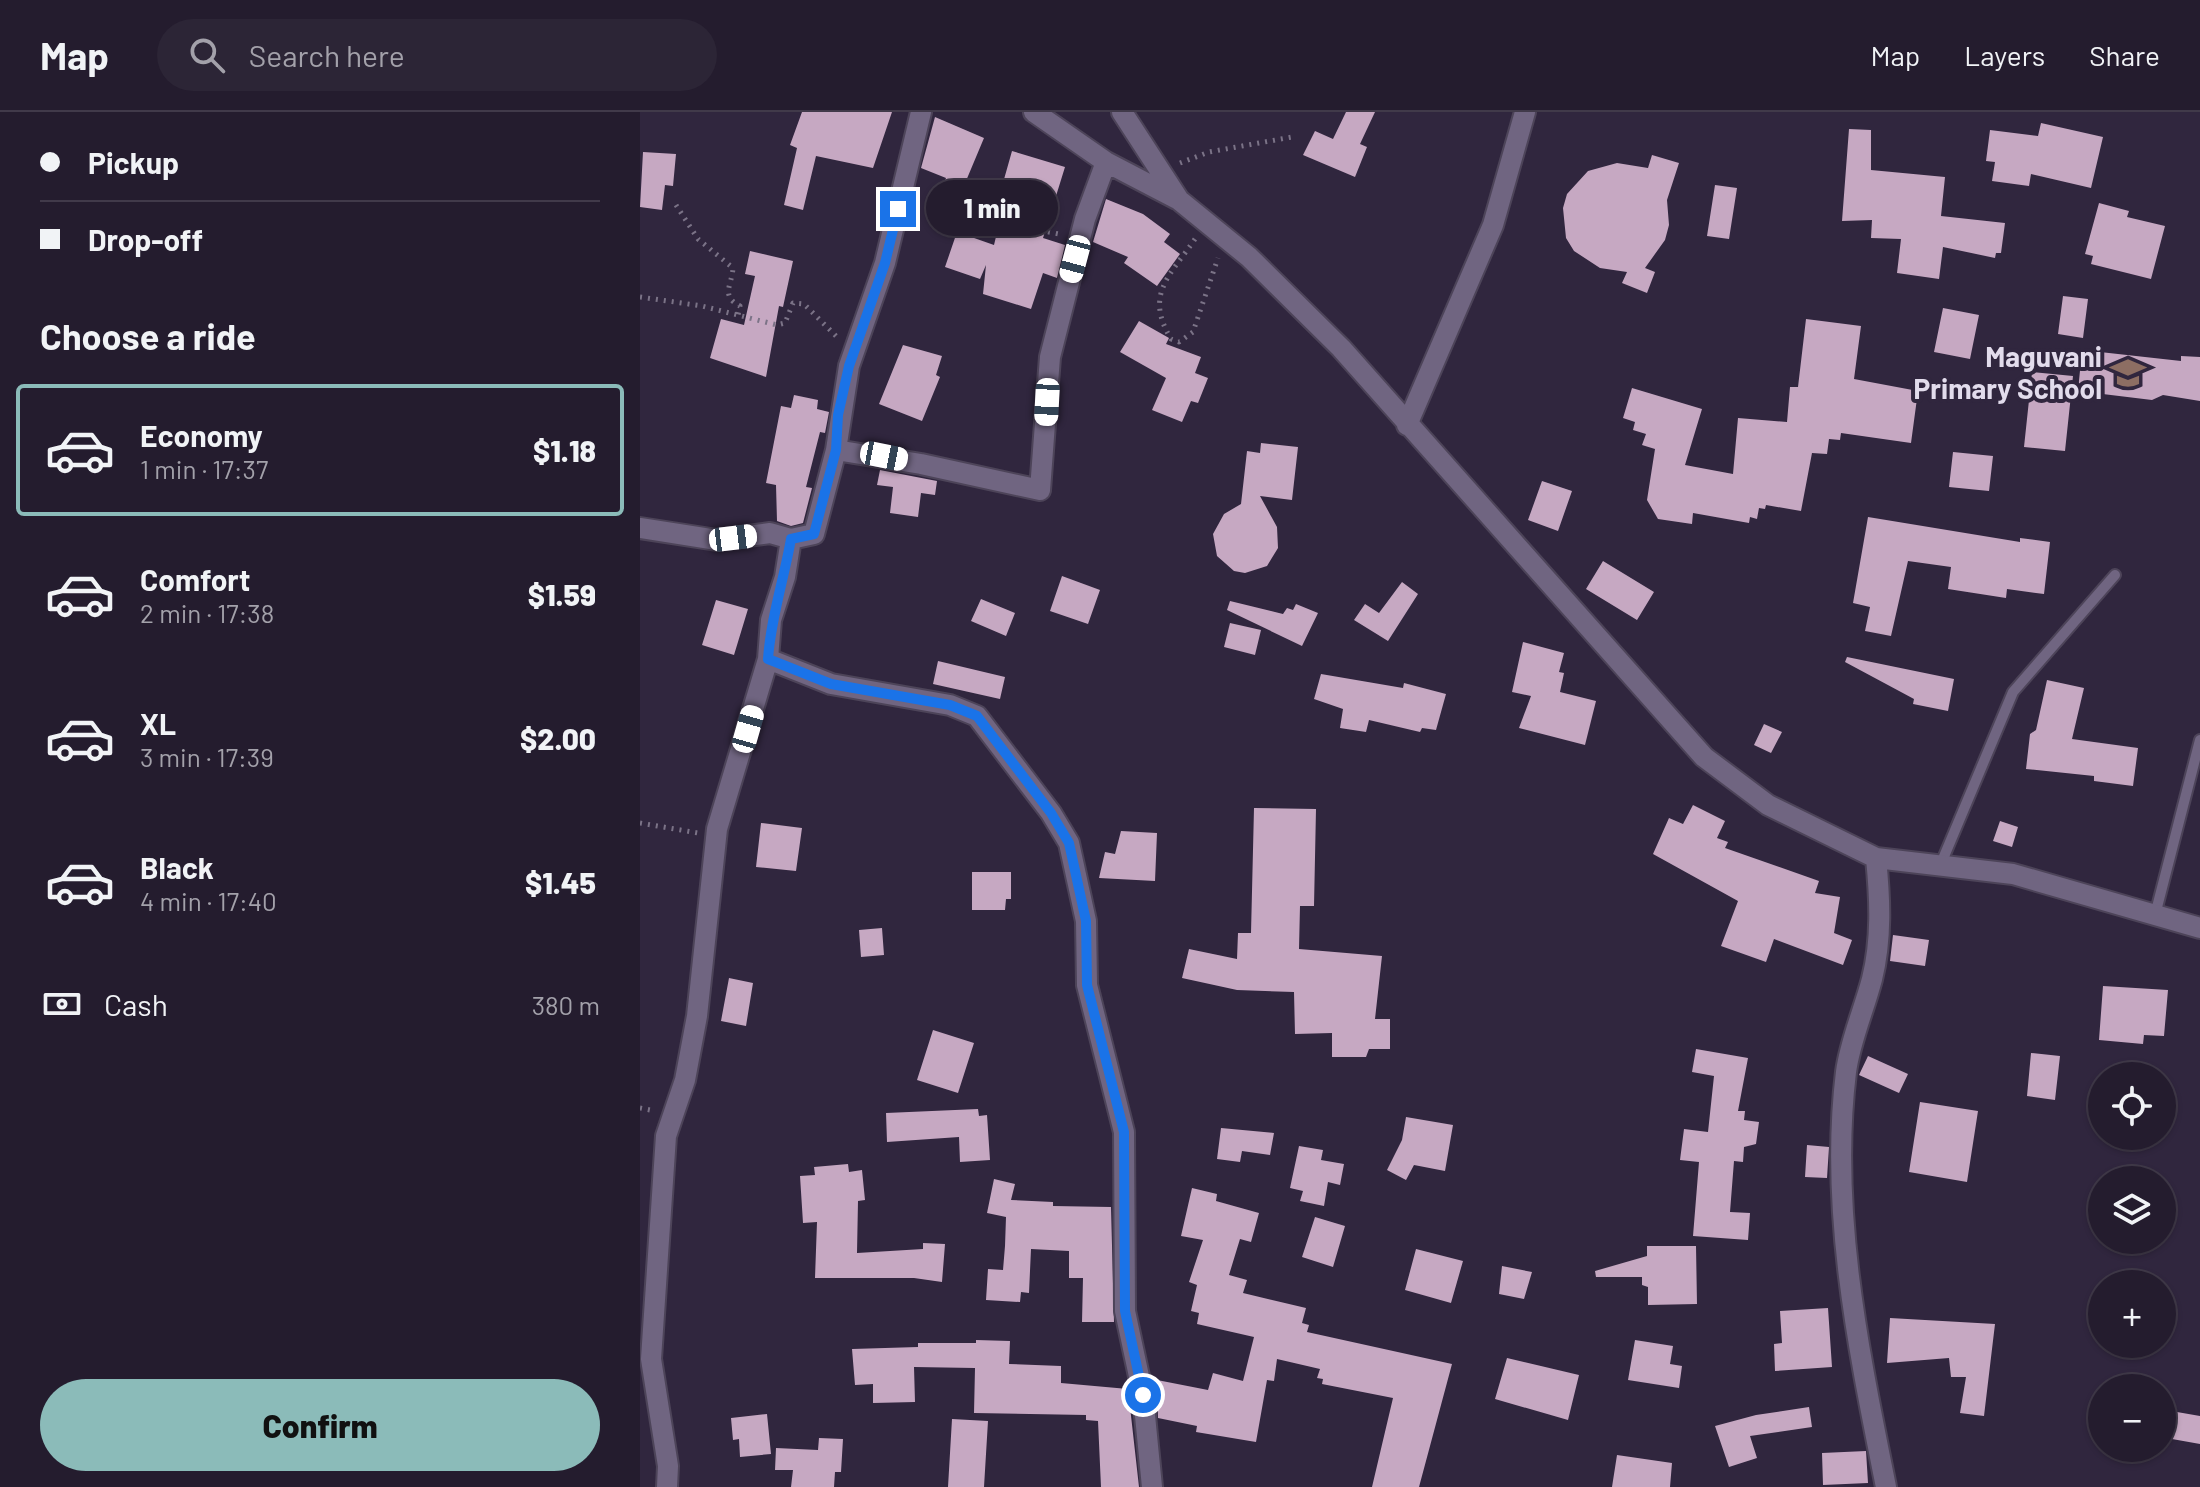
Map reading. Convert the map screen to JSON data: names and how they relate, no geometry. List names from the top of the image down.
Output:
{
  "places": {
    "school or university": ["Maguvani Primary School"]
  },
  "page": {
    "header": "Map",
    "search": "Search here",
    "nav": ["Map", "Layers", "Share"],
    "banner": ["Pickup", "Drop-off"],
    "bubble": "1 min",
    "heading": "Choose a ride",
    "list": [
      {
        "name": "Economy",
        "note": "1 min · 17:37",
        "value": "$1.18"
      },
      {
        "name": "Comfort",
        "note": "2 min · 17:38",
        "value": "$1.59"
      },
      {
        "name": "XL",
        "note": "3 min · 17:39",
        "value": "$2.00"
      },
      {
        "name": "Black",
        "note": "4 min · 17:40",
        "value": "$1.45"
      }
    ],
    "pay": ["Cash", "380 m"],
    "map_buttons": ["+", "−"],
    "buttons": "Confirm"
  }
}
